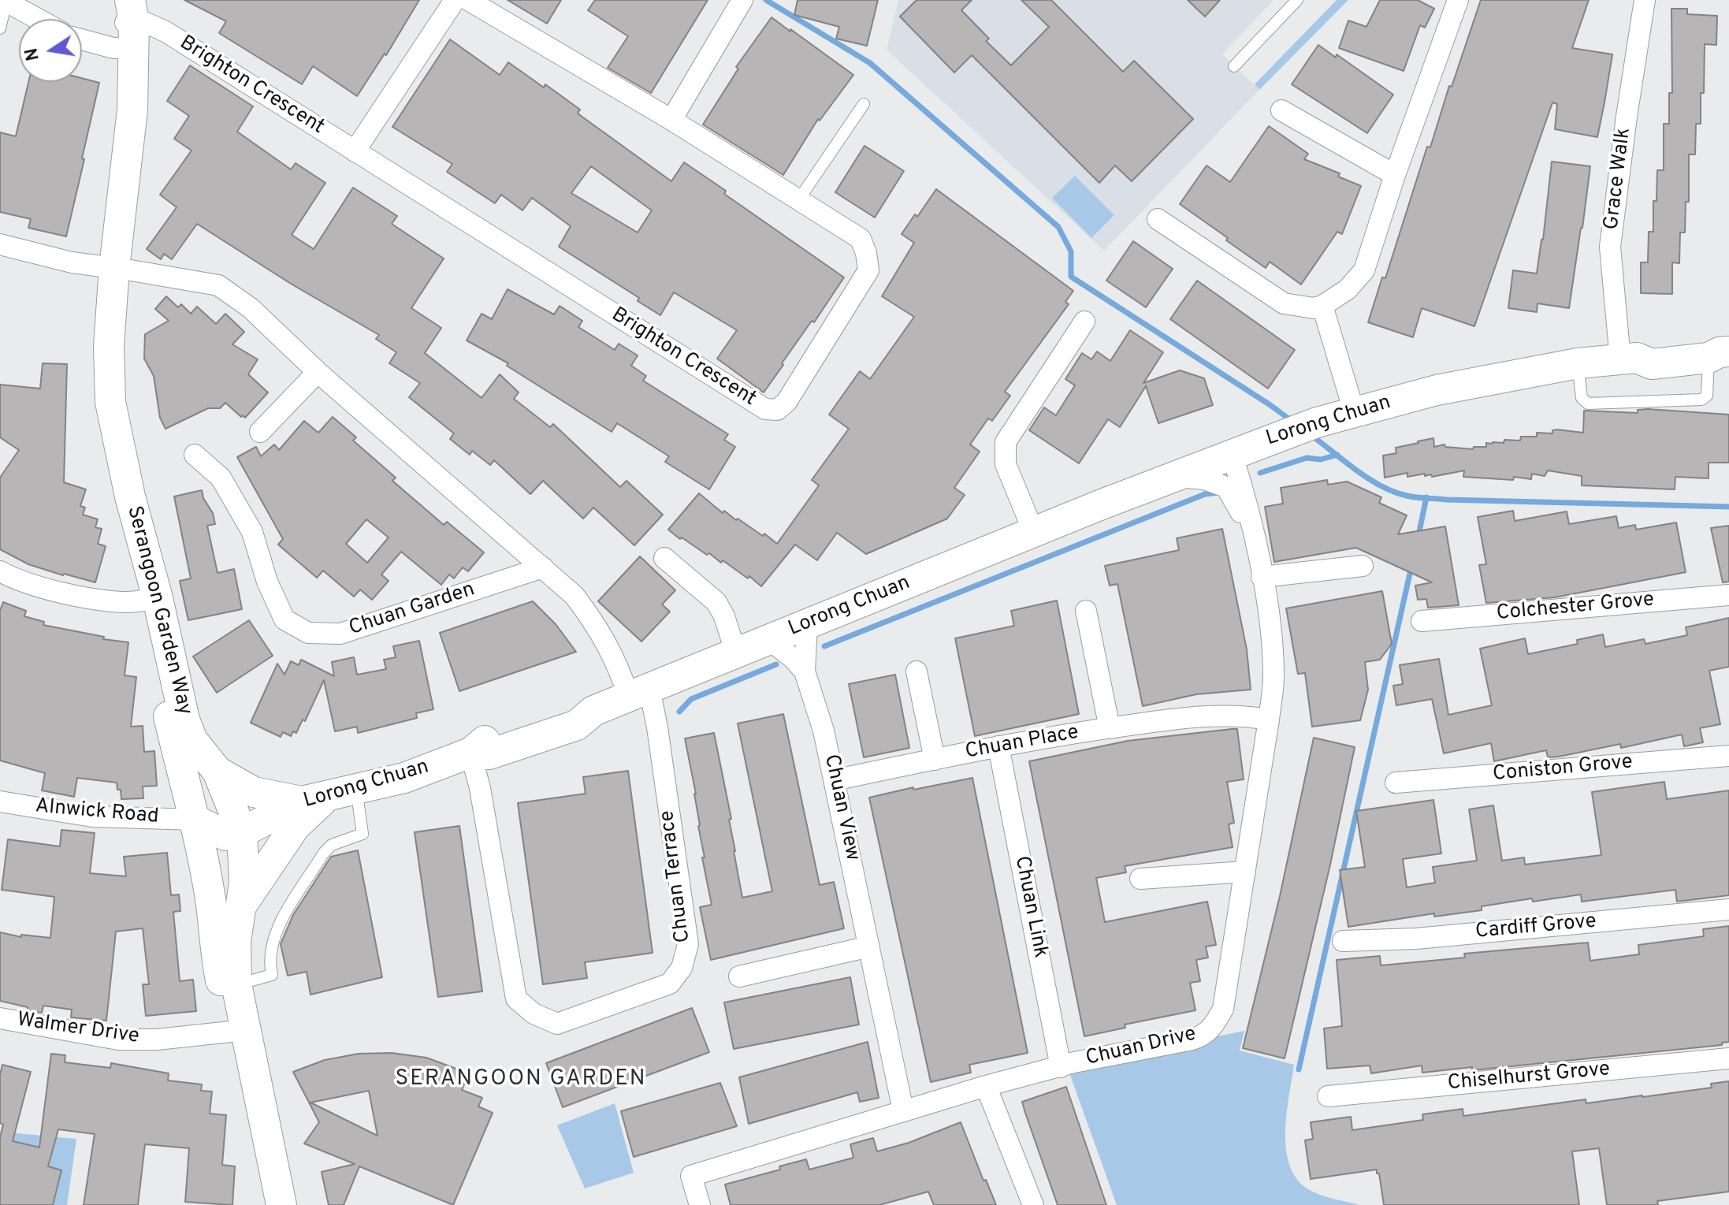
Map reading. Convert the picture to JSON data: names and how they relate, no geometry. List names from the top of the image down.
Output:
{
  "streets": {
    "street": [
      "Brighton Crescent",
      "Grace Walk",
      "Lorong Chuan",
      "Colchester Grove",
      "Chuan Garden",
      "Serangoon Garden Way",
      "Chuan Place",
      "Coniston Grove",
      "Chuan View",
      "Alnwick Road",
      "Chuan Terrace",
      "Chuan Link",
      "Cardiff Grove",
      "Walmer Drive",
      "Chuan Drive",
      "Chiselhurst Grove"
    ]
  },
  "crossings": [
    ["Brighton Crescent", "Serangoon Garden Way"],
    ["Grace Walk", "Lorong Chuan"],
    ["Lorong Chuan", "Serangoon Garden Way"],
    ["Lorong Chuan", "Chuan View"],
    ["Lorong Chuan", "Chuan Terrace"],
    ["Lorong Chuan", "Chuan Drive"],
    ["Serangoon Garden Way", "Alnwick Road"],
    ["Serangoon Garden Way", "Walmer Drive"],
    ["Chuan Place", "Chuan View"],
    ["Chuan Place", "Chuan Link"],
    ["Chuan Place", "Chuan Drive"],
    ["Chuan View", "Chuan Drive"],
    ["Chuan Link", "Chuan Drive"]
  ],
  "districts": ["SERANGOON GARDEN"],
  "north": "left"
}
